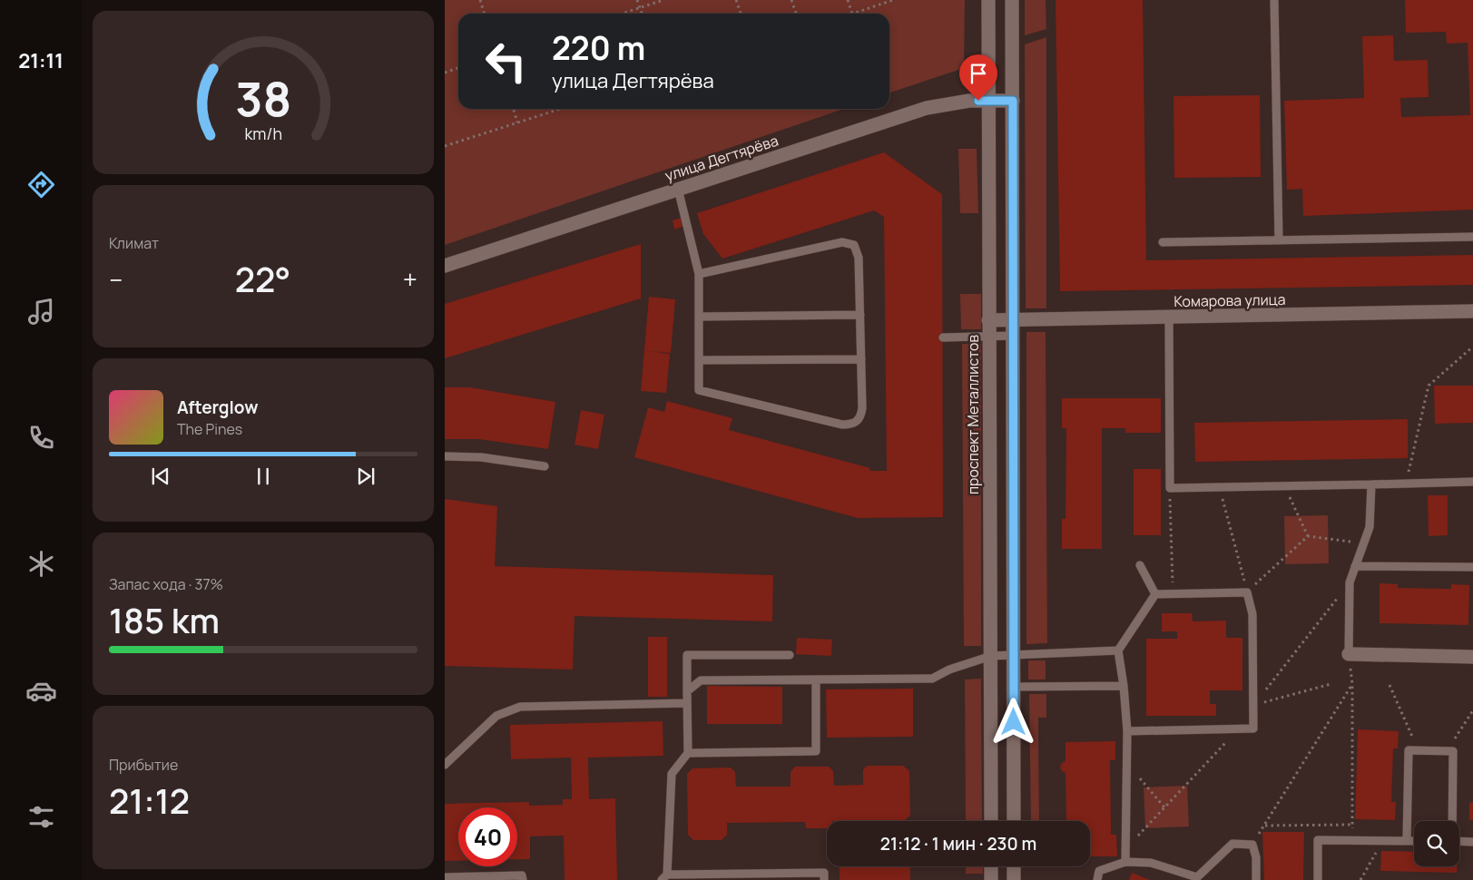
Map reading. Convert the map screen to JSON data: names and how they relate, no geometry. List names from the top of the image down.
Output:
{
  "streets": {
    "street": ["улица Дегтярёва", "Комарова улица", "проспект Металлистов"]
  },
  "crossings": [
    ["улица Дегтярёва", "проспект Металлистов"],
    ["Комарова улица", "проспект Металлистов"]
  ],
  "page": {
    "tabs": "21:11",
    "turn": ["220 m", "улица Дегтярёва"],
    "tile": [
      "Климат",
      ["Запас хода · 37%", "185 km"],
      ["Прибытие", "21:12"]
    ],
    "heat": ["−", "22°", "+"],
    "song": ["Afterglow", "The Pines"],
    "limit": "40",
    "trip": "21:12 · 1 мин · 230 m",
    "gauge": ["38", "km/h"]
  }
}
